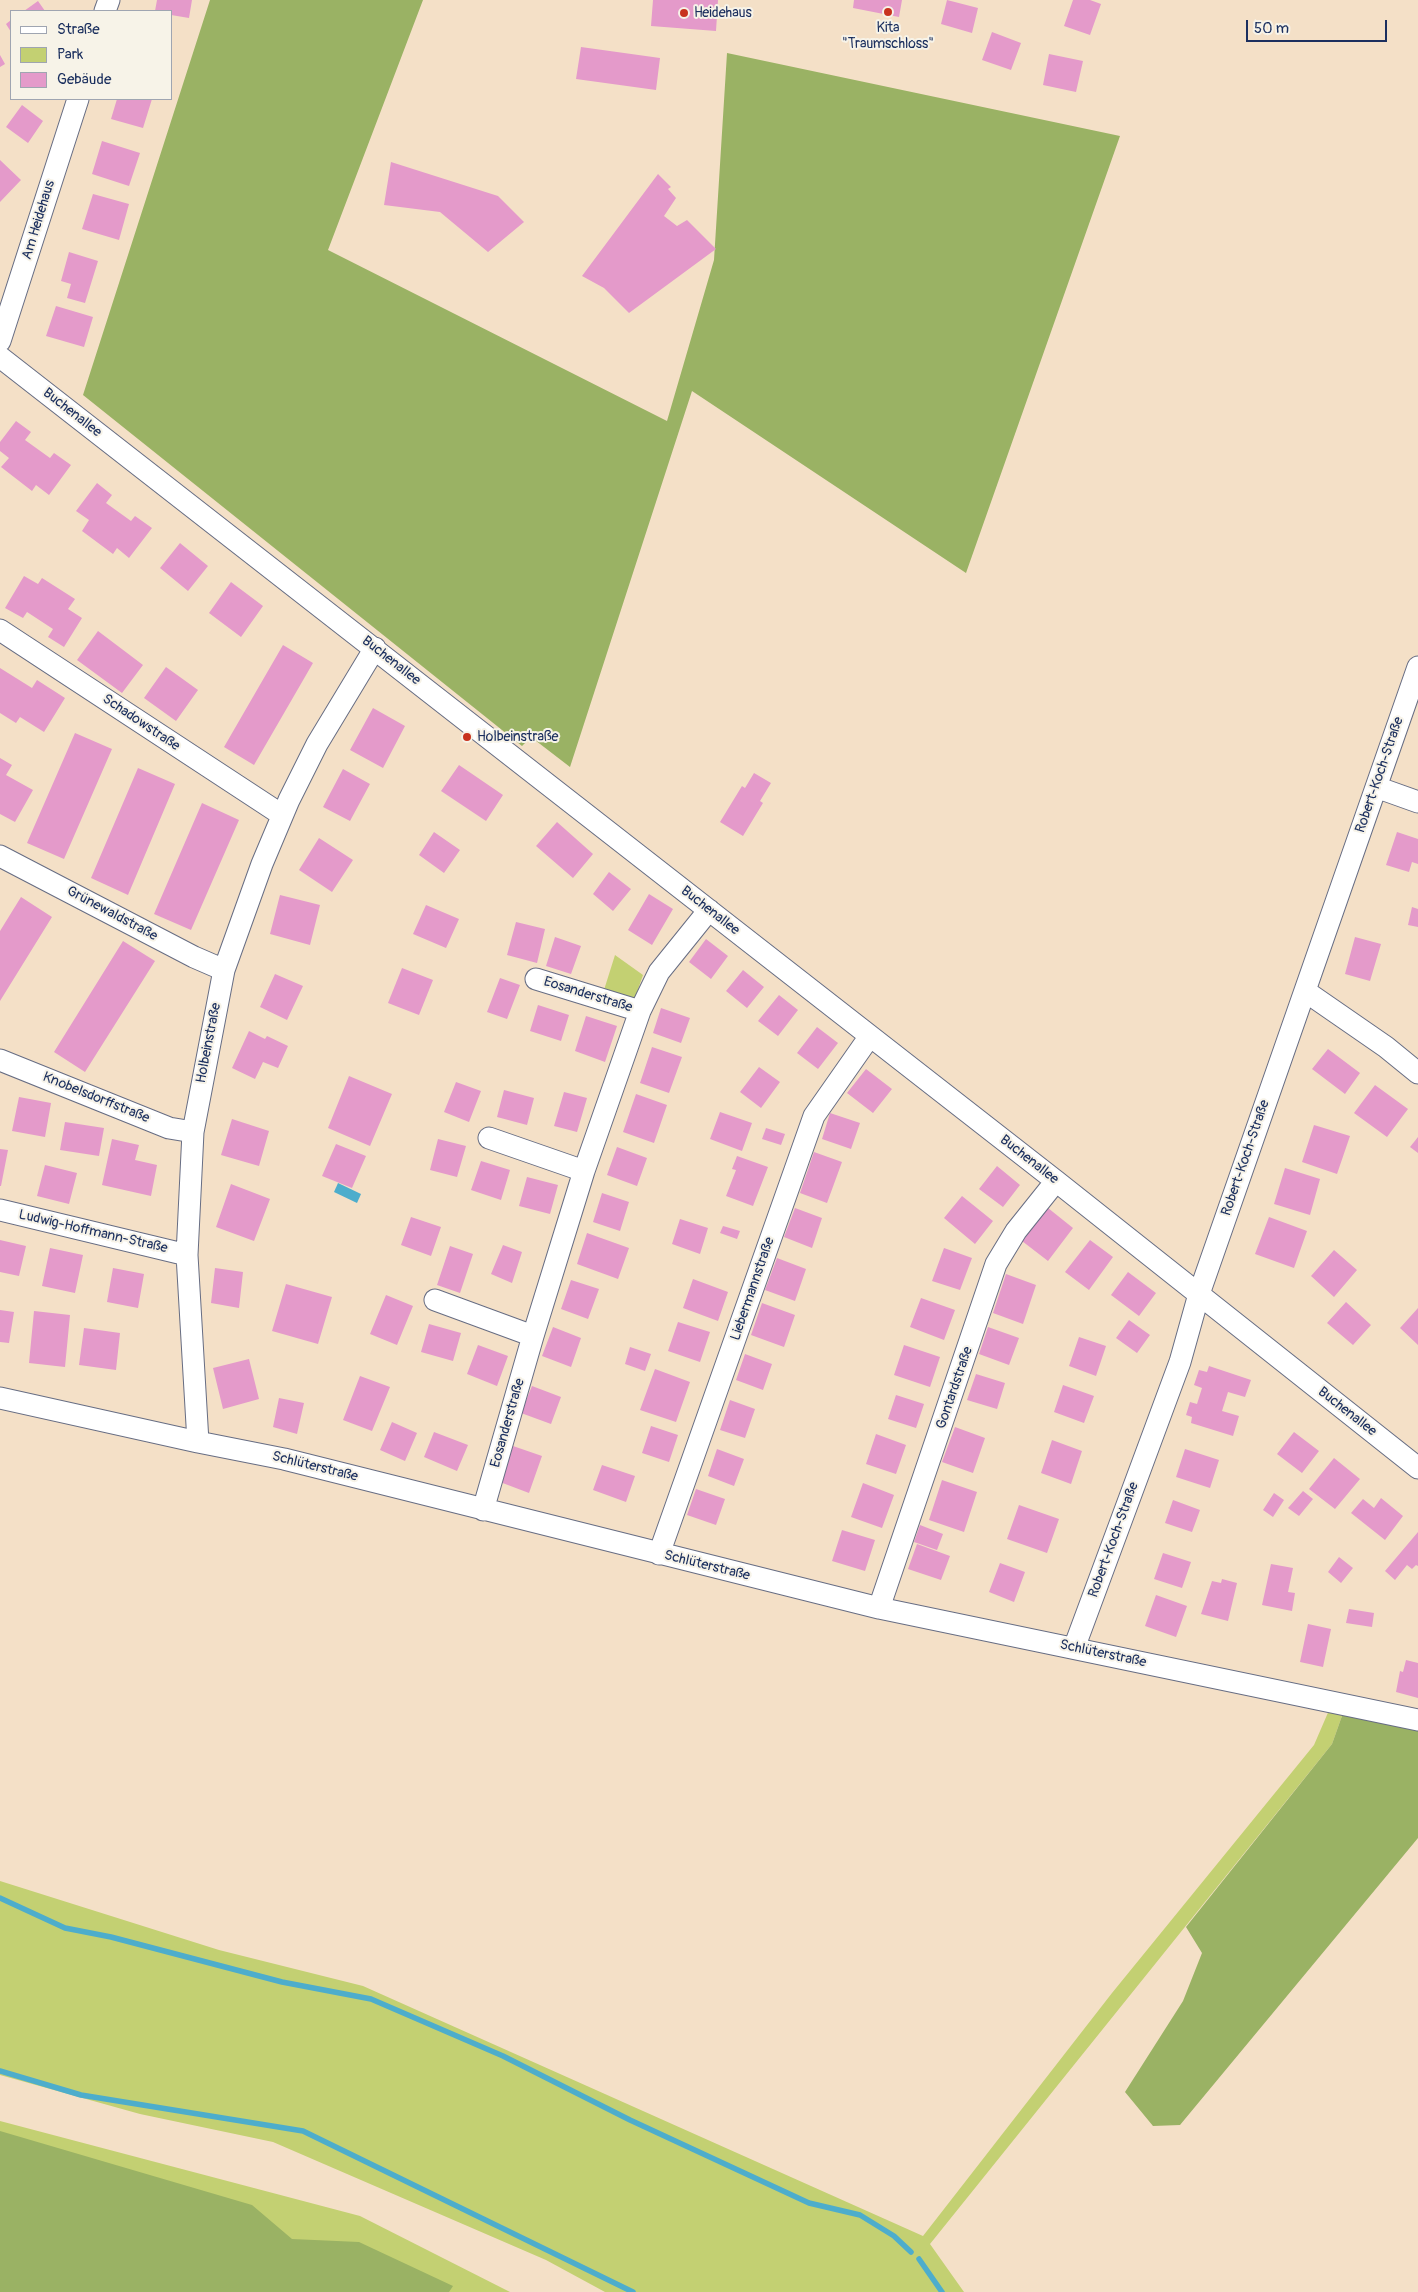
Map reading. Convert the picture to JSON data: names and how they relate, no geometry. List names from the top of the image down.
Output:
{
  "streets": {
    "street": [
      "Am Heidehaus",
      "Buchenallee",
      "Schadowstraße",
      "Robert-Koch-Straße",
      "Grünewaldstraße",
      "Eosanderstraße",
      "Holbeinstraße",
      "Knobelsdorffstraße",
      "Ludwig-Hoffmann-Straße",
      "Liebermannstraße",
      "Gontardstraße",
      "Schlüterstraße"
    ]
  },
  "crossings": [
    ["Buchenallee", "Robert-Koch-Straße"],
    ["Buchenallee", "Eosanderstraße"],
    ["Buchenallee", "Holbeinstraße"],
    ["Buchenallee", "Liebermannstraße"],
    ["Buchenallee", "Gontardstraße"],
    ["Schadowstraße", "Holbeinstraße"],
    ["Robert-Koch-Straße", "Schlüterstraße"],
    ["Grünewaldstraße", "Holbeinstraße"],
    ["Eosanderstraße", "Schlüterstraße"],
    ["Holbeinstraße", "Knobelsdorffstraße"],
    ["Holbeinstraße", "Ludwig-Hoffmann-Straße"],
    ["Holbeinstraße", "Schlüterstraße"],
    ["Liebermannstraße", "Schlüterstraße"],
    ["Gontardstraße", "Schlüterstraße"]
  ],
  "places": ["Kita \"Traumschloss\"", "Heidehaus", "Holbeinstraße"],
  "legend": ["Straße", "Park", "Gebäude"],
  "scale_bar": "50 m"
}
